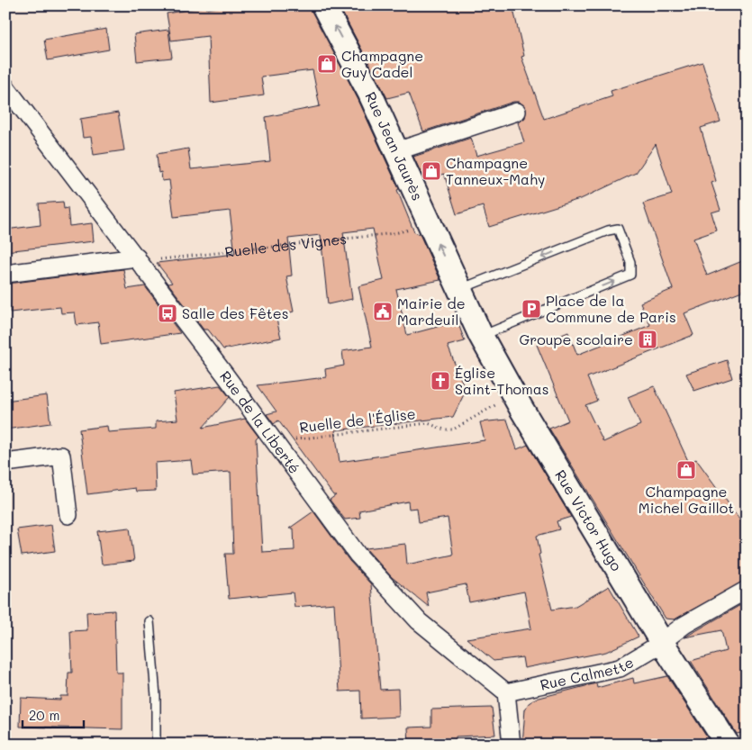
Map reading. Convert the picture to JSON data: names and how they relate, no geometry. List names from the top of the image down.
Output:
{
  "streets": {
    "street": [
      "Rue Jean Jaurès",
      "Rue de la Liberté",
      "Rue Victor Hugo",
      "Rue Calmette"
    ],
    "path": ["Ruelle des Vignes", "Ruelle de l'Église"]
  },
  "crossings": [
    ["Rue Jean Jaurès", "Ruelle des Vignes"],
    ["Rue Jean Jaurès", "Rue Victor Hugo"],
    ["Ruelle des Vignes", "Rue de la Liberté"],
    ["Ruelle de l'Église", "Rue de la Liberté"],
    ["Ruelle de l'Église", "Rue Victor Hugo"],
    ["Rue de la Liberté", "Rue Calmette"],
    ["Rue Victor Hugo", "Rue Calmette"]
  ],
  "one_way": ["Rue Jean Jaurès"],
  "places": {
    "shop": ["Champagne Guy Cadel", "Champagne Tanneux-Mahy", "Champagne Michel Gaillot"],
    "parking": ["Place de la Commune de Paris"],
    "public building": ["Mairie de Mardeuil"],
    "bus stop": ["Salle des Fêtes"],
    "building": ["Groupe scolaire"],
    "church": ["Église Saint-Thomas"]
  },
  "scale_bar": "20 m"
}
